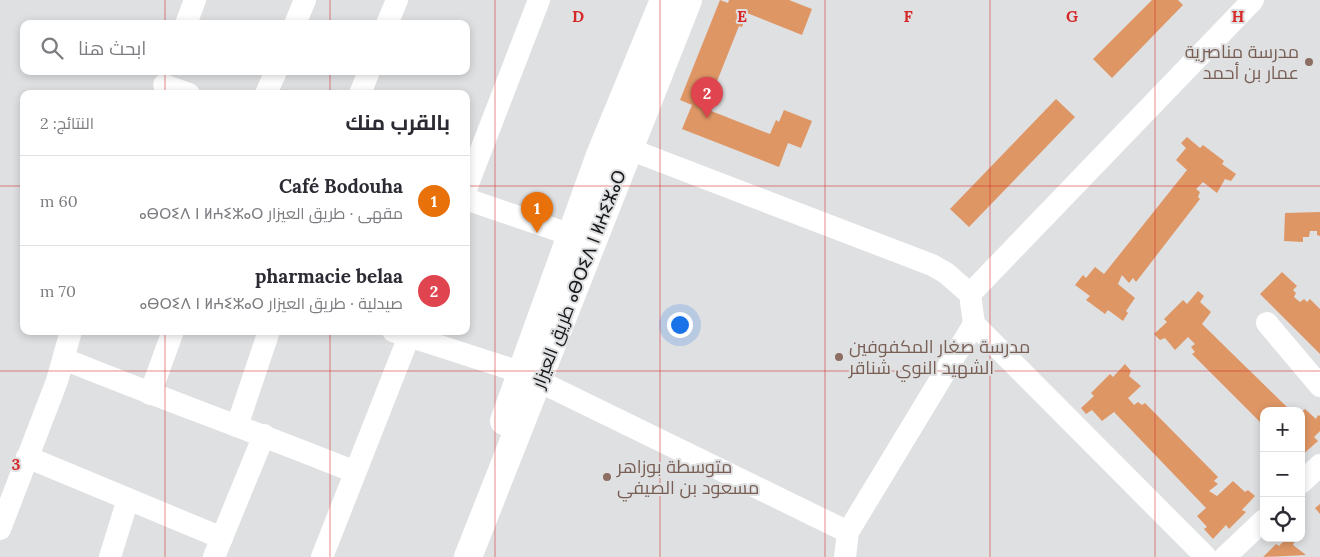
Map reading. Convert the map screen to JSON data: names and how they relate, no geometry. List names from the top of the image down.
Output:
{
  "streets": {
    "main road": ["طريق العيزار ⴰⴱⵔⵉⴷ ⵏ ⵍⵄⵉⵣⴰⵔ"]
  },
  "places": ["مدرسة مناصرية عمار بن أحمد", "مدرسة صغار المكفوفين الشهيد النوي شناقر", "متوسطة بوزاهر مسعود بن الصيفي"],
  "page": {
    "search": "ابحث هنا",
    "pins": ["2", "1"],
    "heading": ["بالقرب منك", "النتائج: 2"],
    "list": [
      {
        "mark": "1",
        "name": "Café Bodouha",
        "note": "مقهى · طريق العيزار ⴰⴱⵔⵉⴷ ⵏ ⵍⵄⵉⵣⴰⵔ",
        "value": "60 m"
      },
      {
        "mark": "2",
        "name": "pharmacie belaa",
        "note": "صيدلية · طريق العيزار ⴰⴱⵔⵉⴷ ⵏ ⵍⵄⵉⵣⴰⵔ",
        "value": "70 m"
      }
    ],
    "map_buttons": ["+", "−"]
  },
  "grid": {
    "columns": [
      "D",
      "E",
      "F",
      "G",
      "H"
    ],
    "rows": ["3"]
  }
}
